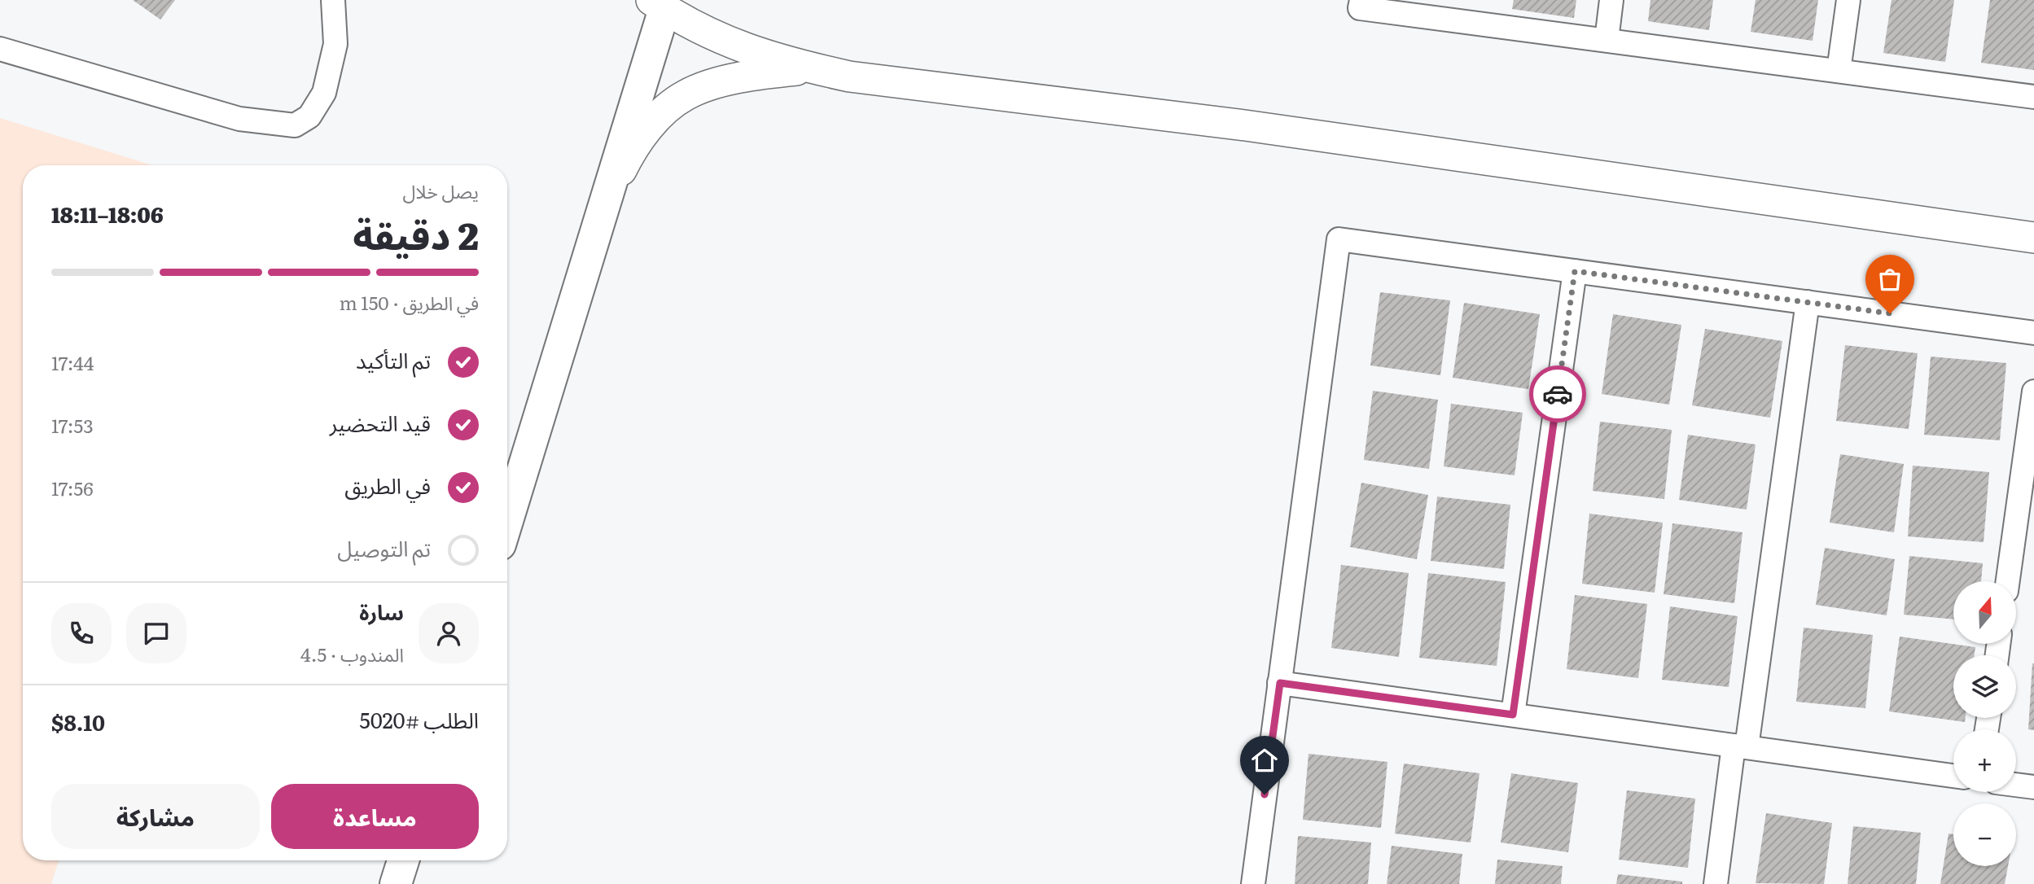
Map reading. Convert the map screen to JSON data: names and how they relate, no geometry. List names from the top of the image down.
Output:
{
  "north": "top",
  "page": {
    "heading": ["2 دقيقة", "يصل خلال", "18:06–18:11"],
    "panel": [
      "سارة",
      "المندوب · 4.5",
      "الطلب #5020",
      "$8.10"
    ],
    "bar": "في الطريق · 150 m",
    "list": [
      ["تم التأكيد", "17:44"],
      ["قيد التحضير", "17:53"],
      ["في الطريق", "17:56"],
      "تم التوصيل"
    ],
    "map_buttons": ["+", "−"],
    "buttons": ["مساعدة", "مشاركة"]
  }
}
